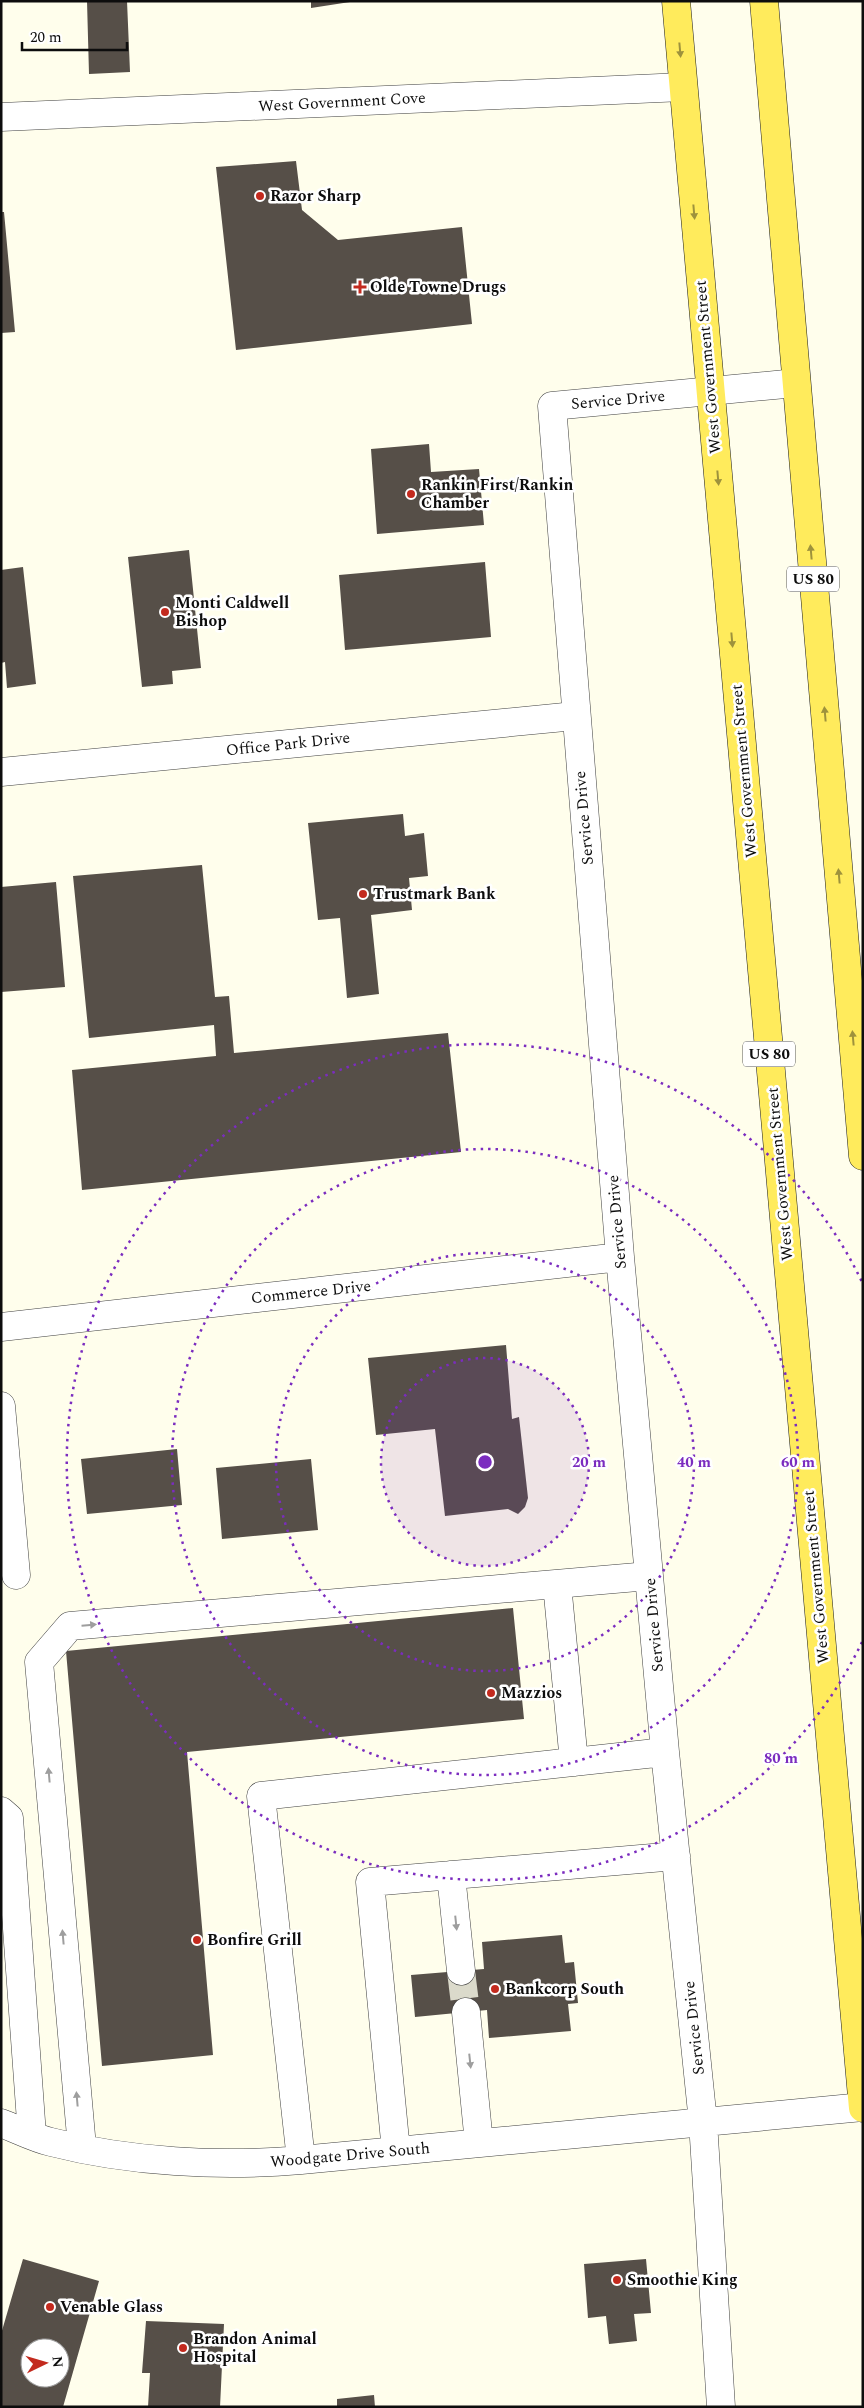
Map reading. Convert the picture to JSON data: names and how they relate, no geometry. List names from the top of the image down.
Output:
{
  "streets": {
    "main road": ["West Government Street", "US 80"],
    "street": [
      "West Government Cove",
      "Service Drive",
      "Office Park Drive",
      "Commerce Drive",
      "Woodgate Drive South"
    ]
  },
  "crossings": [
    ["West Government Cove", "West Government Street"],
    ["West Government Street", "Service Drive"],
    ["Service Drive", "US 80"],
    ["Service Drive", "Office Park Drive"],
    ["Service Drive", "Commerce Drive"],
    ["Service Drive", "Woodgate Drive South"]
  ],
  "places": {
    "other": [
      "Razor Sharp",
      "Rankin First/Rankin Chamber",
      "Monti Caldwell Bishop",
      "Trustmark Bank",
      "Mazzios",
      "Bonfire Grill",
      "Bankcorp South",
      "Smoothie King",
      "Venable Glass",
      "Brandon Animal Hospital"
    ],
    "health": ["Olde Towne Drugs"]
  },
  "scale_bar": "20 m",
  "north": "right",
  "rings": [
    "20 m",
    "40 m",
    "60 m",
    "80 m"
  ]
}
